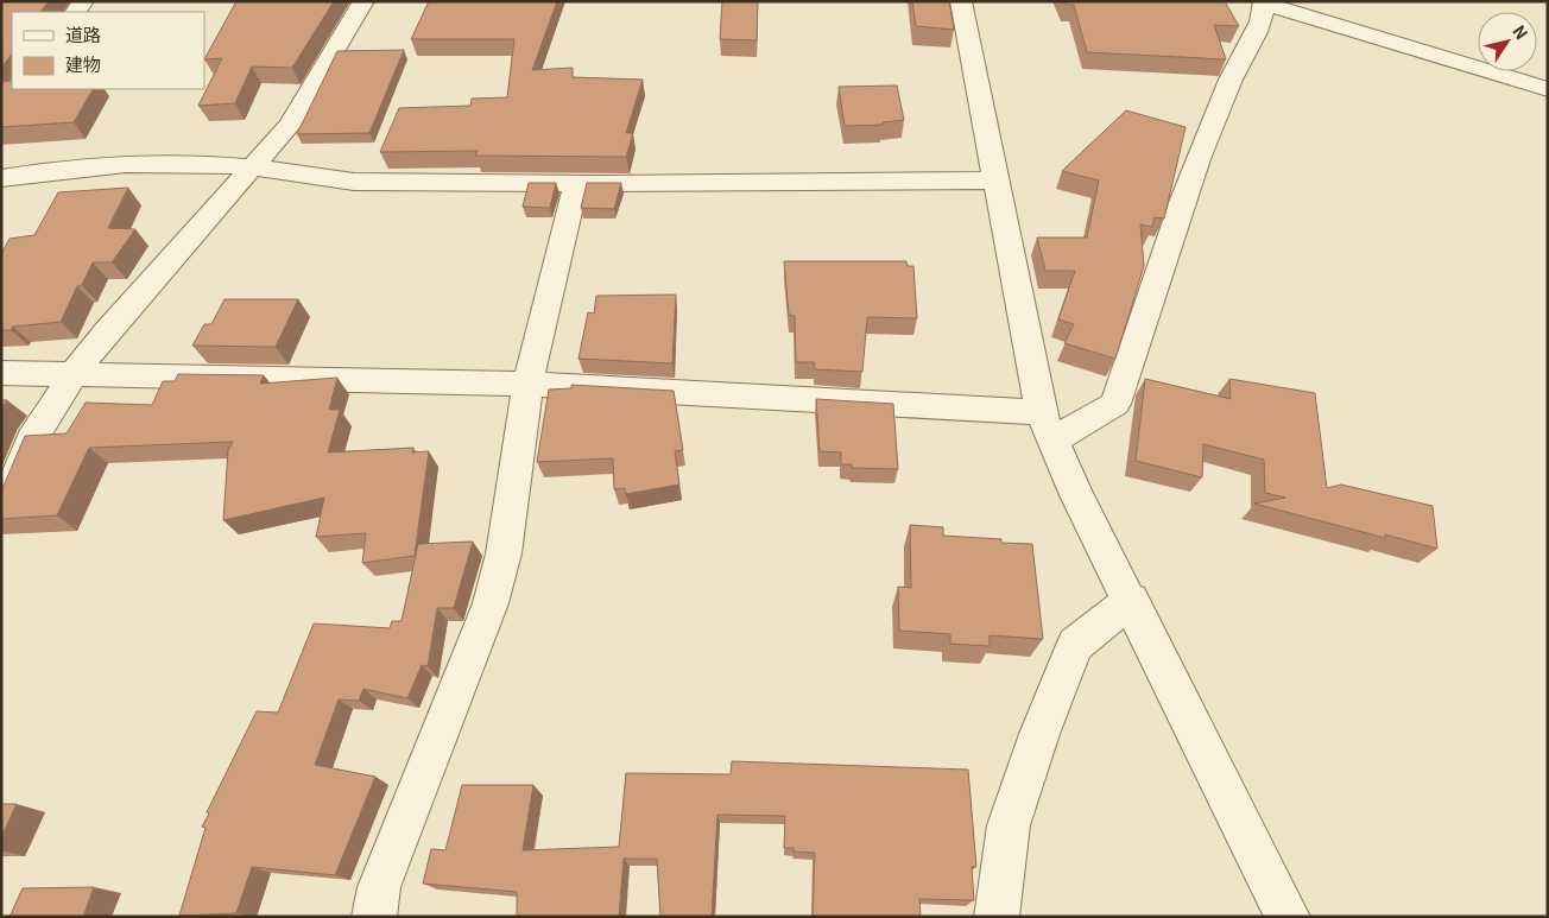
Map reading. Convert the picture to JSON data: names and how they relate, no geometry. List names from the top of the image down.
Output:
{
  "legend": ["道路", "建物"],
  "north": "top right"
}
